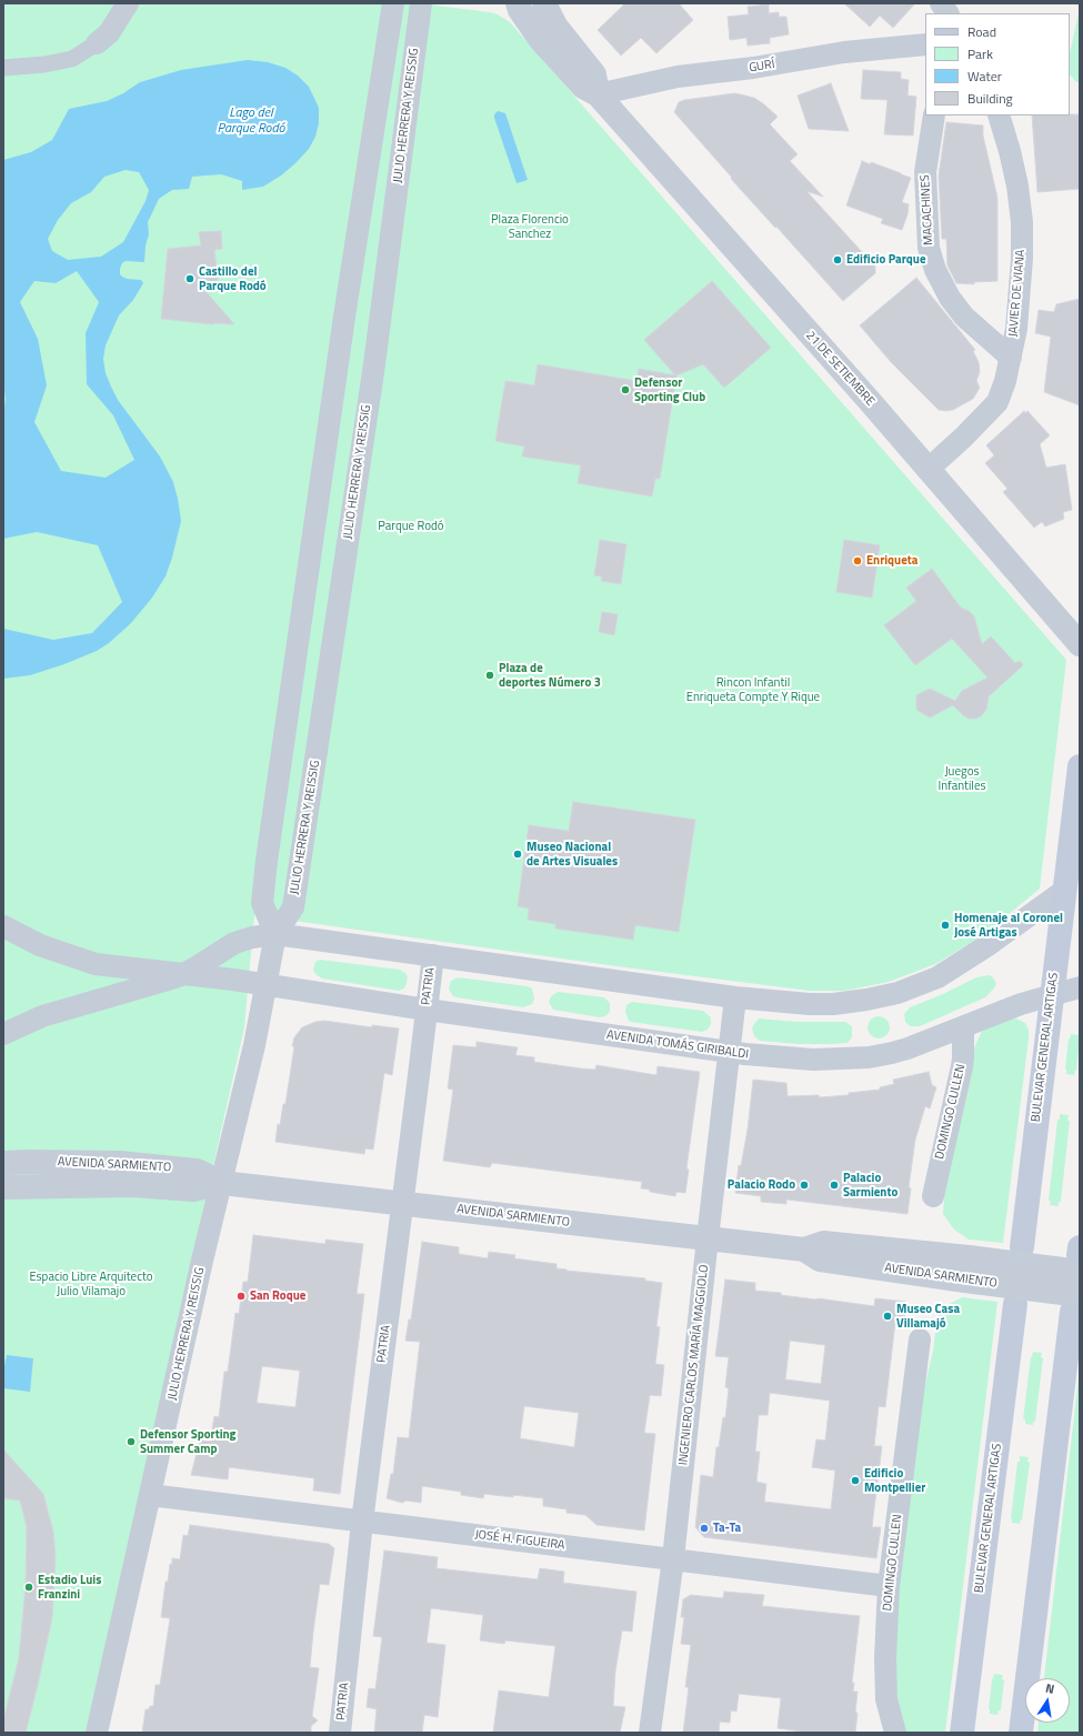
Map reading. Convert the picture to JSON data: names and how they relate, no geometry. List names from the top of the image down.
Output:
{
  "streets": {
    "main road": ["BULEVAR GENERAL ARTIGAS"],
    "street": [
      "GURÍ",
      "JULIO HERRERA Y REISSIG",
      "MACACHINES",
      "JAVIER DE VIANA",
      "21 DE SETIEMBRE",
      "PATRIA",
      "AVENIDA TOMÁS GIRIBALDI",
      "DOMINGO CULLEN",
      "AVENIDA SARMIENTO",
      "INGENIERO CARLOS MARÍA MAGGIOLO",
      "JOSÉ H. FIGUEIRA"
    ]
  },
  "crossings": [
    ["GURÍ", "21 DE SETIEMBRE"],
    ["JULIO HERRERA Y REISSIG", "AVENIDA TOMÁS GIRIBALDI"],
    ["JULIO HERRERA Y REISSIG", "AVENIDA SARMIENTO"],
    ["JULIO HERRERA Y REISSIG", "JOSÉ H. FIGUEIRA"],
    ["MACACHINES", "JAVIER DE VIANA"],
    ["JAVIER DE VIANA", "21 DE SETIEMBRE"],
    ["PATRIA", "AVENIDA TOMÁS GIRIBALDI"],
    ["PATRIA", "AVENIDA SARMIENTO"],
    ["PATRIA", "JOSÉ H. FIGUEIRA"],
    ["AVENIDA TOMÁS GIRIBALDI", "BULEVAR GENERAL ARTIGAS"],
    ["AVENIDA TOMÁS GIRIBALDI", "DOMINGO CULLEN"],
    ["AVENIDA TOMÁS GIRIBALDI", "INGENIERO CARLOS MARÍA MAGGIOLO"],
    ["DOMINGO CULLEN", "JOSÉ H. FIGUEIRA"],
    ["AVENIDA SARMIENTO", "INGENIERO CARLOS MARÍA MAGGIOLO"],
    ["INGENIERO CARLOS MARÍA MAGGIOLO", "JOSÉ H. FIGUEIRA"]
  ],
  "water": ["Lago del Parque Rodó"],
  "parks": [
    "Plaza Florencio Sanchez",
    "Parque Rodó",
    "Rincon Infantil Enriqueta Compte Y Rique",
    "Juegos Infantiles",
    "Espacio Libre Arquitecto Julio Vilamajo"
  ],
  "places": [
    "Edificio Parque",
    "Castillo del Parque Rodó",
    "Defensor Sporting Club",
    "Enriqueta",
    "Plaza de deportes Número 3",
    "Museo Nacional de Artes Visuales",
    "Homenaje al Coronel José Artigas",
    "Palacio Rodo",
    "Palacio Sarmiento",
    "San Roque",
    "Museo Casa Villamajó",
    "Defensor Sporting Summer Camp",
    "Edificio Montpellier",
    "Ta-Ta",
    "Estadio Luis Franzini"
  ],
  "legend": [
    "Road",
    "Park",
    "Water",
    "Building"
  ],
  "north": "top"
}
